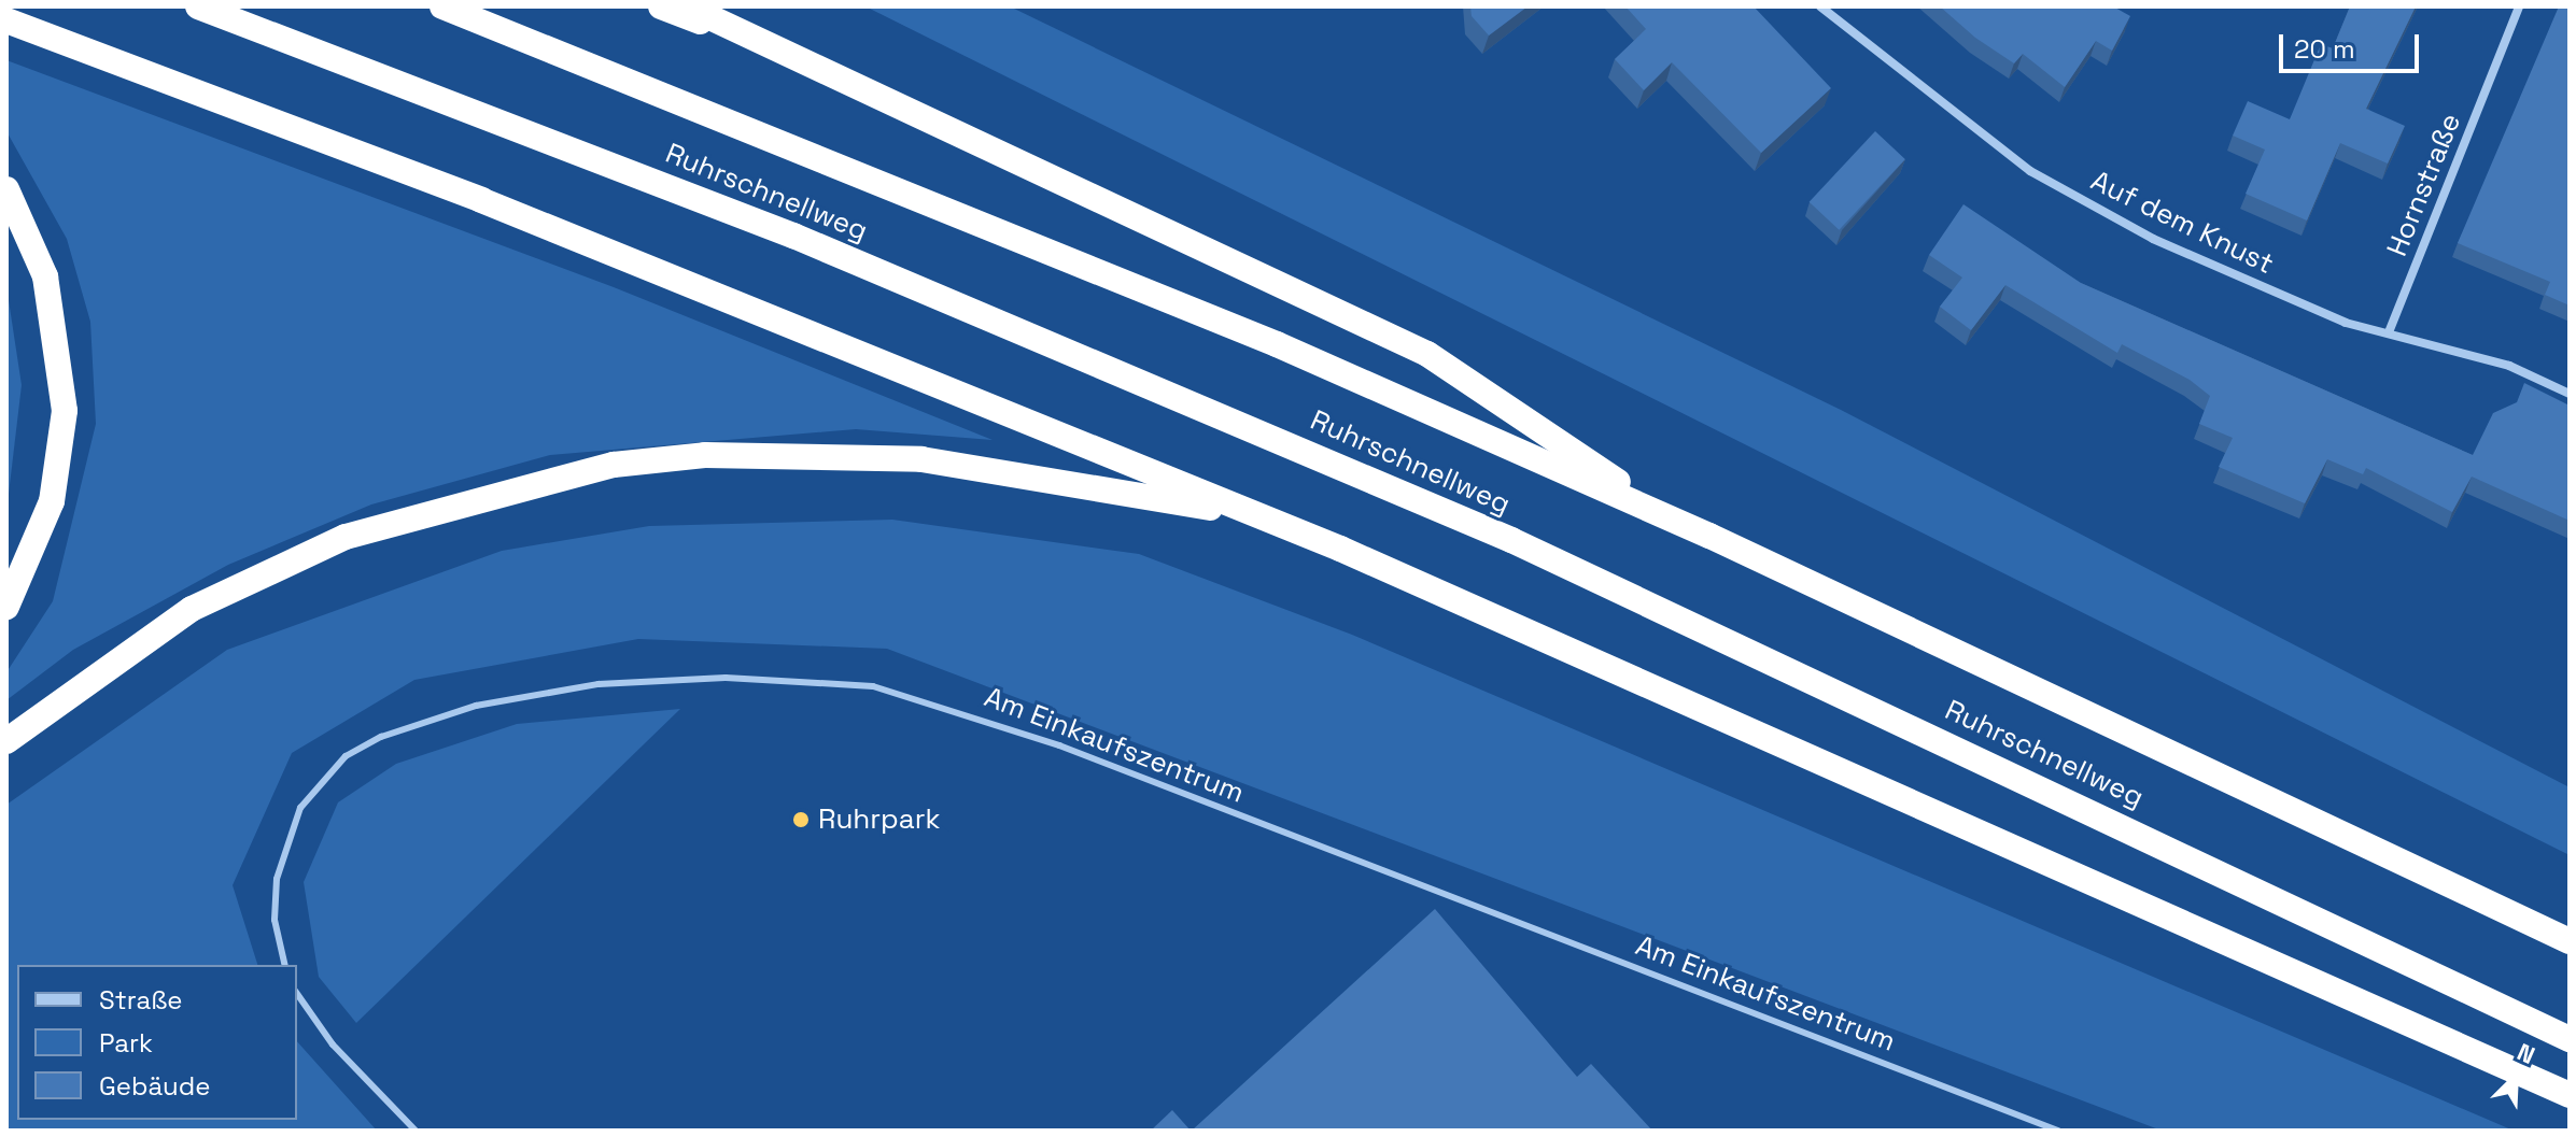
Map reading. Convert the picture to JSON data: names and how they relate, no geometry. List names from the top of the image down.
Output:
{
  "streets": {
    "highway": ["Ruhrschnellweg"],
    "street": ["Hornstraße", "Auf dem Knust"],
    "lane": ["Am Einkaufszentrum"]
  },
  "crossings": [
    ["Hornstraße", "Auf dem Knust"]
  ],
  "places": ["Ruhrpark"],
  "legend": ["Straße", "Park", "Gebäude"],
  "scale_bar": "20 m",
  "north": "top right"
}
